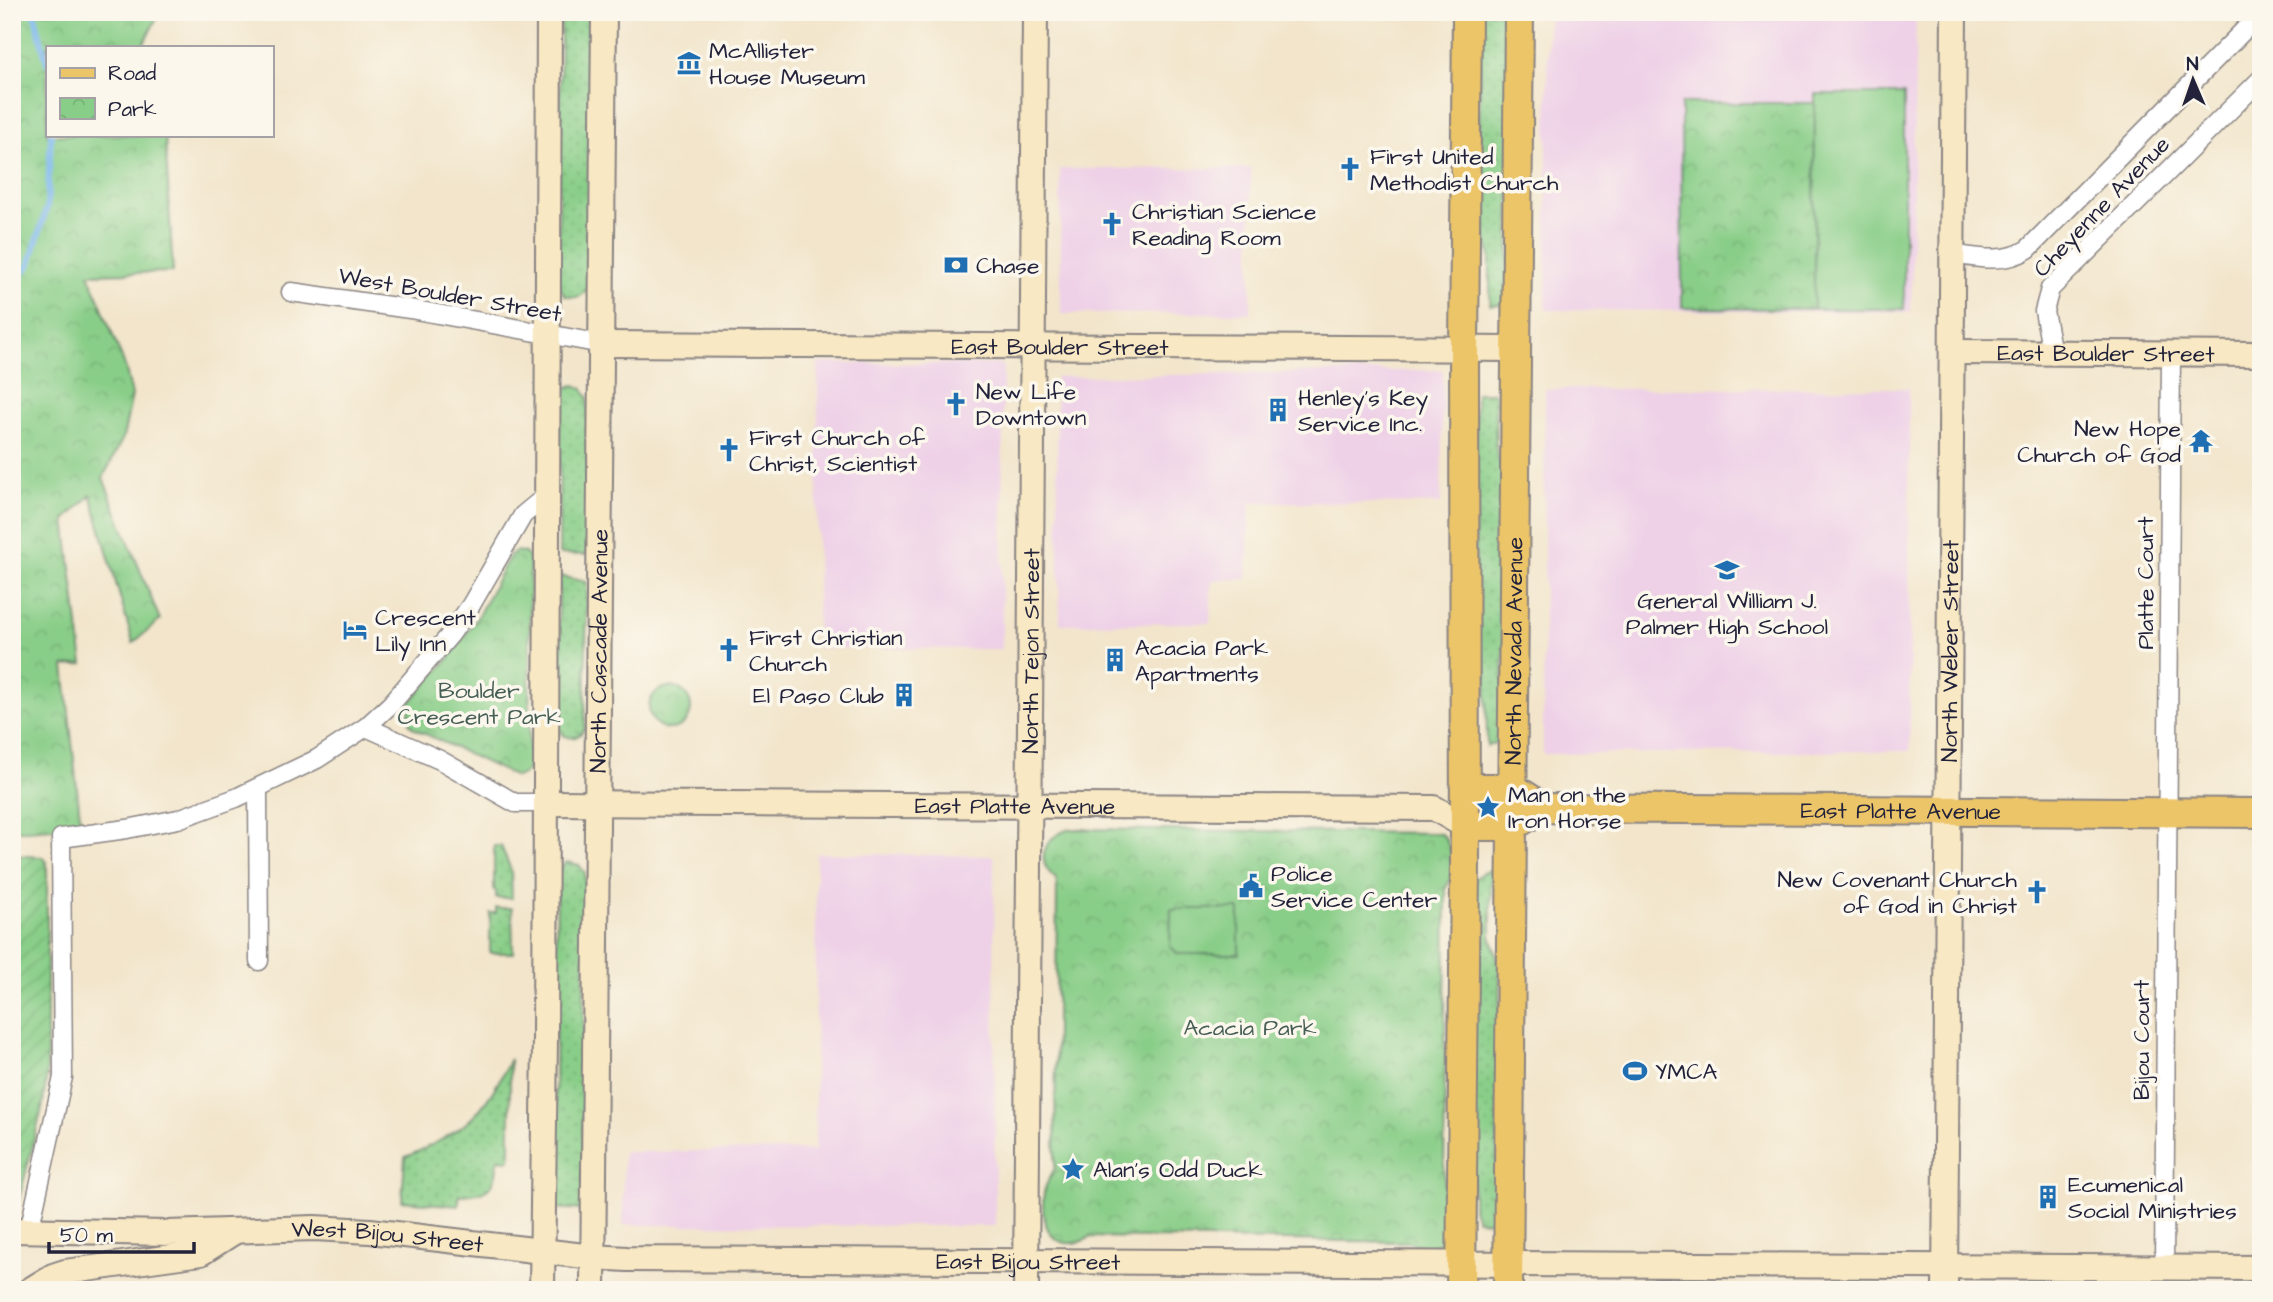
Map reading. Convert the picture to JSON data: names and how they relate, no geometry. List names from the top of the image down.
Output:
{
  "streets": {
    "main road": [
      "East Boulder Street",
      "North Cascade Avenue",
      "North Tejon Street",
      "North Nevada Avenue",
      "North Weber Street",
      "East Platte Avenue",
      "West Bijou Street",
      "East Bijou Street"
    ],
    "street": [
      "Cheyenne Avenue",
      "West Boulder Street",
      "Platte Court",
      "Bijou Court"
    ]
  },
  "crossings": [
    ["Cheyenne Avenue", "East Boulder Street"],
    ["Cheyenne Avenue", "North Weber Street"],
    ["West Boulder Street", "East Boulder Street"],
    ["West Boulder Street", "North Cascade Avenue"],
    ["East Boulder Street", "Platte Court"],
    ["East Boulder Street", "North Cascade Avenue"],
    ["East Boulder Street", "North Tejon Street"],
    ["East Boulder Street", "North Nevada Avenue"],
    ["East Boulder Street", "North Weber Street"],
    ["Platte Court", "East Platte Avenue"],
    ["Platte Court", "Bijou Court"],
    ["North Cascade Avenue", "East Platte Avenue"],
    ["North Cascade Avenue", "West Bijou Street"],
    ["North Cascade Avenue", "East Bijou Street"],
    ["North Tejon Street", "East Platte Avenue"],
    ["North Tejon Street", "East Bijou Street"],
    ["North Nevada Avenue", "East Platte Avenue"],
    ["North Nevada Avenue", "East Bijou Street"],
    ["North Weber Street", "East Platte Avenue"],
    ["North Weber Street", "East Bijou Street"],
    ["East Platte Avenue", "Bijou Court"],
    ["Bijou Court", "East Bijou Street"],
    ["West Bijou Street", "East Bijou Street"]
  ],
  "parks": ["Boulder Crescent Park", "Acacia Park"],
  "places": {
    "museum": ["McAllister House Museum"],
    "church": [
      "First United Methodist Church",
      "Christian Science Reading Room",
      "New Life Downtown",
      "First Church of Christ, Scientist",
      "First Christian Church",
      "New Covenant Church of God in Christ"
    ],
    "bank": ["Chase"],
    "building": [
      "Henley’s Key Service Inc.",
      "Acacia Park Apartments",
      "El Paso Club",
      "Ecumenical Social Ministries"
    ],
    "temple": ["New Hope Church of God"],
    "school or university": ["General William J. Palmer High School"],
    "hotel": ["Crescent Lily Inn"],
    "place": ["Man on the Iron Horse", "Alan’s Odd Duck"],
    "public building": ["Police Service Center"],
    "sports": ["YMCA"]
  },
  "legend": ["Road", "Park"],
  "scale_bar": "50 m",
  "north": "top"
}
